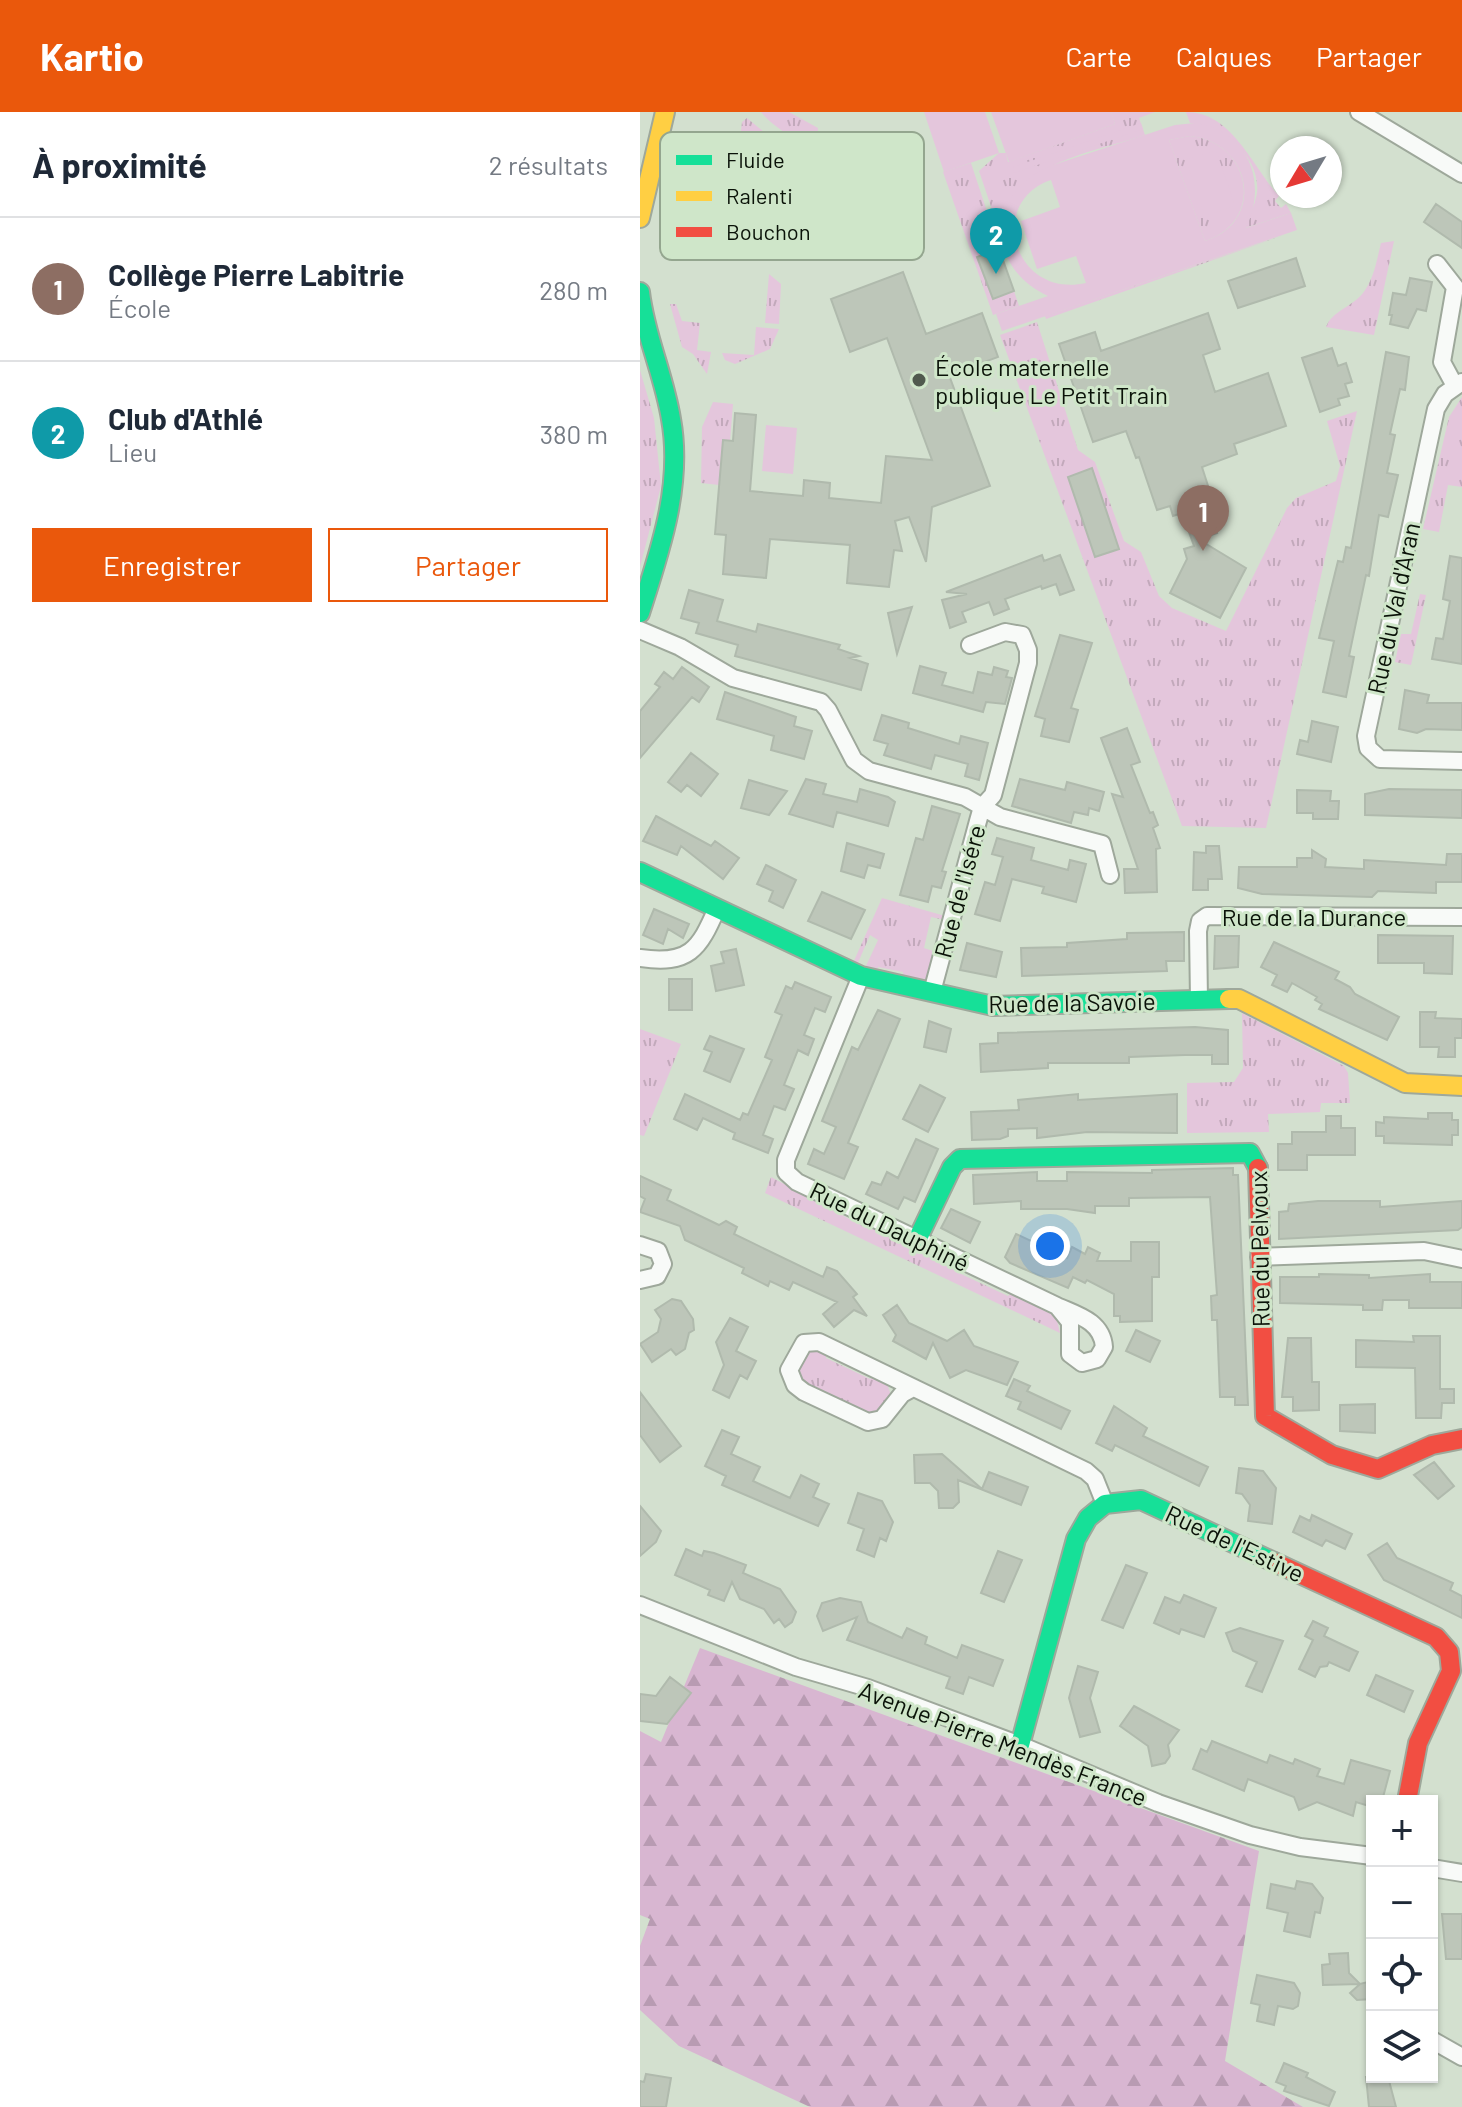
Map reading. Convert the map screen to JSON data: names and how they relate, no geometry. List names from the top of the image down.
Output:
{
  "streets": {
    "street": [
      "Rue du Val d'Aran",
      "Rue de l'Isére",
      "Rue de la Durance",
      "Rue de la Savoie",
      "Rue du Dauphiné",
      "Rue du Pelvoux",
      "Rue de l'Estive",
      "Avenue Pierre Mendès France"
    ]
  },
  "crossings": [
    ["Rue de l'Isére", "Rue de la Savoie"],
    ["Rue de la Durance", "Rue de la Savoie"],
    ["Rue de la Savoie", "Rue du Dauphiné"],
    ["Rue du Dauphiné", "Rue du Pelvoux"]
  ],
  "places": ["École maternelle publique Le Petit Train"],
  "legend": ["Fluide", "Ralenti", "Bouchon"],
  "north": "bottom left",
  "page": {
    "header": "Kartio",
    "nav": ["Carte", "Calques", "Partager"],
    "heading": ["À proximité", "2 résultats"],
    "pins": ["2", "1"],
    "list": [
      {
        "mark": "1",
        "name": "Collège Pierre Labitrie",
        "note": "École",
        "value": "280 m"
      },
      {
        "mark": "2",
        "name": "Club d'Athlé",
        "note": "Lieu",
        "value": "380 m"
      }
    ],
    "buttons": ["Enregistrer", "Partager"],
    "map_buttons": ["+", "−"]
  }
}
